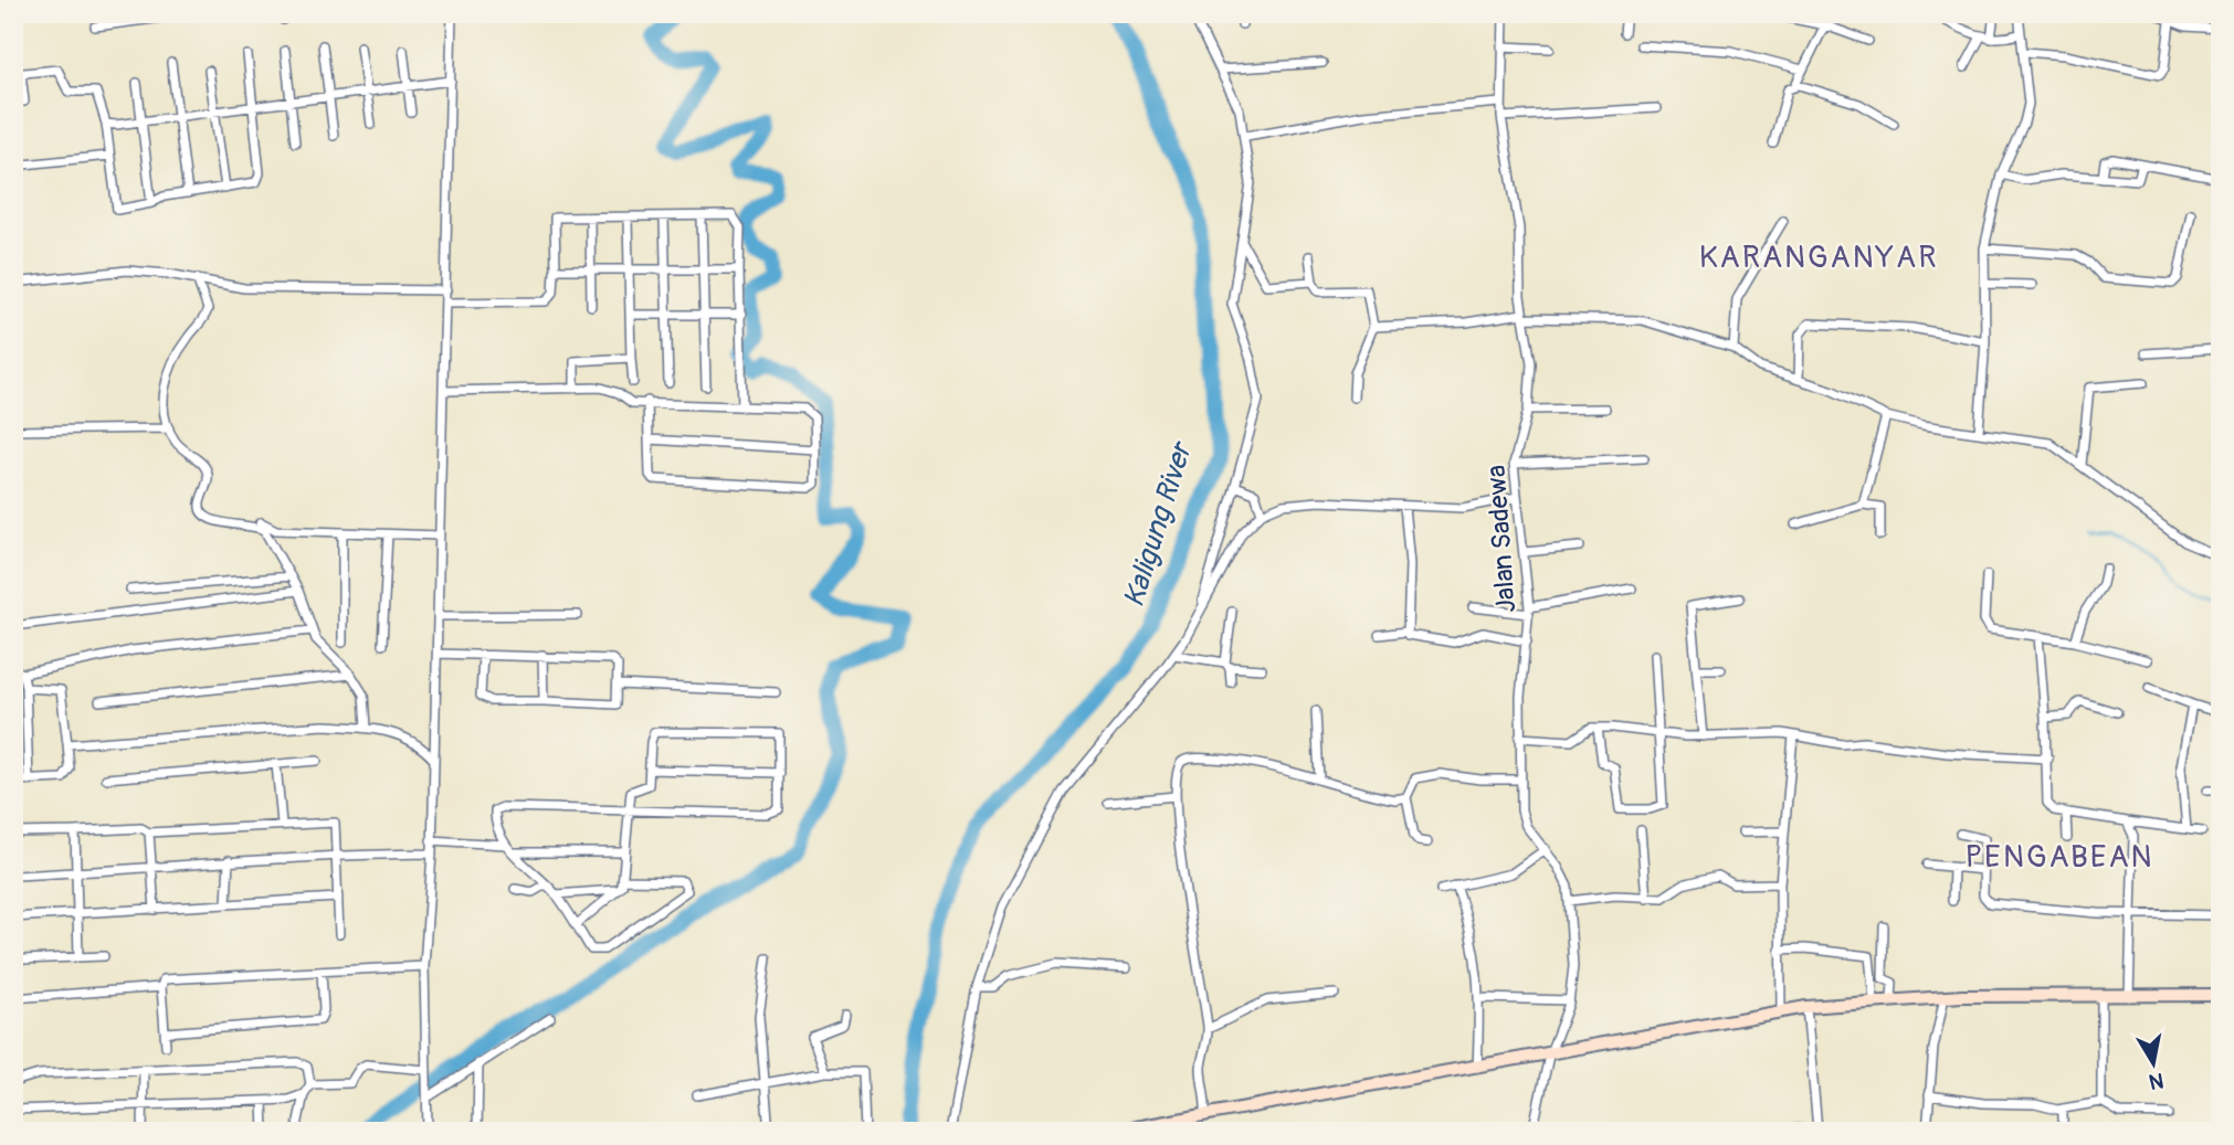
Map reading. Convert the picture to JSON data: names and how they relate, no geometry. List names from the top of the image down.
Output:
{
  "streets": {
    "street": ["Jalan Sadewa"]
  },
  "districts": ["KARANGANYAR", "PENGABEAN"],
  "water": ["Kaligung River"],
  "north": "bottom"
}
